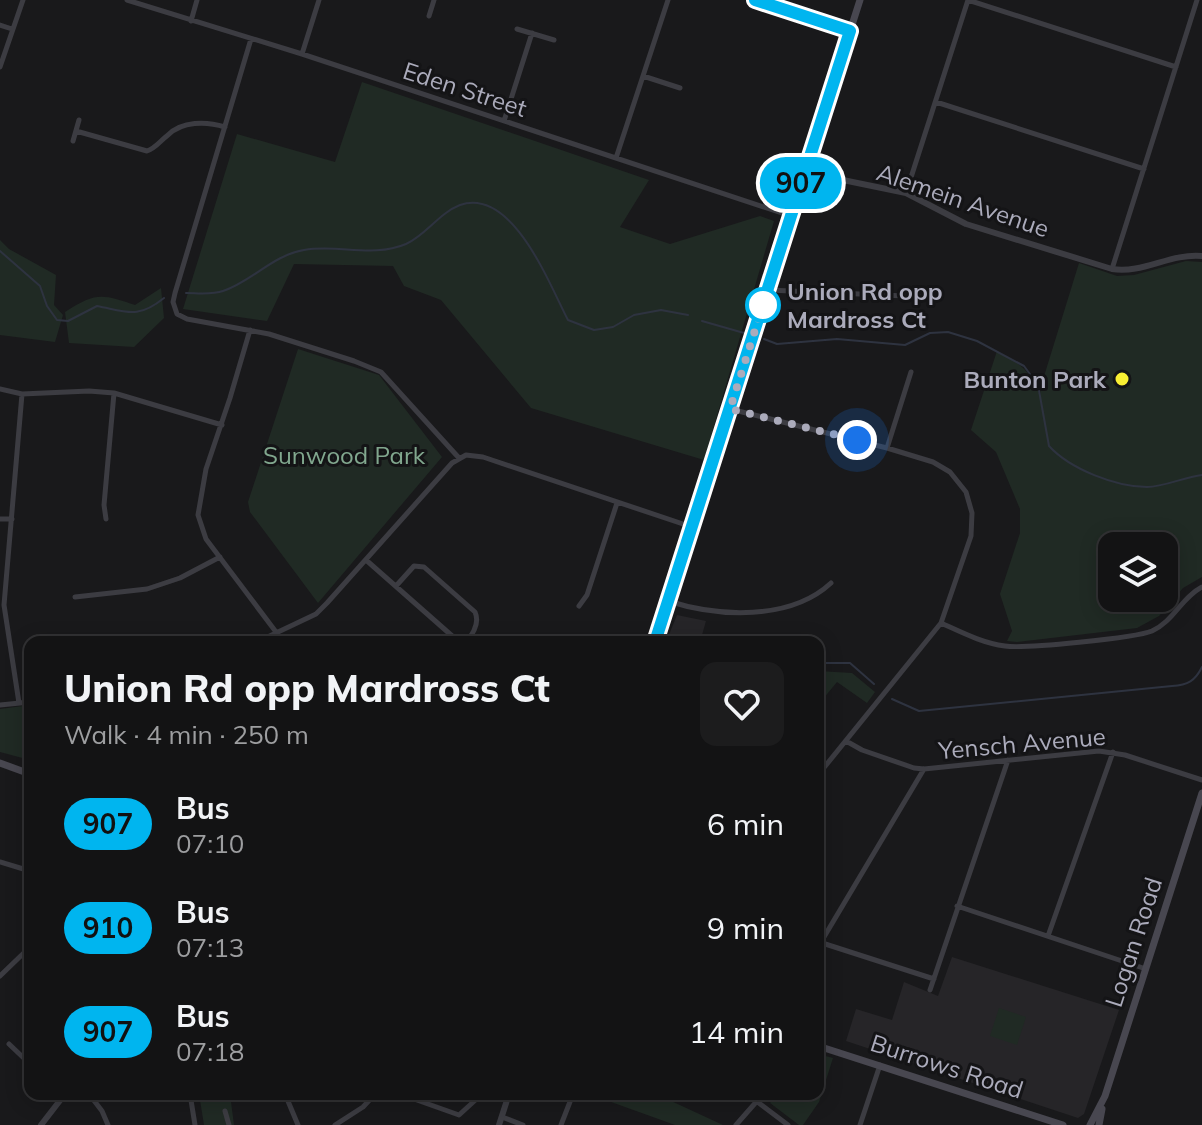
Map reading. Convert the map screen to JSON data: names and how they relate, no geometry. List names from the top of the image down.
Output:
{
  "streets": {
    "main road": ["Logan Road", "Burrows Road"],
    "street": ["Eden Street", "Alemein Avenue", "Yensch Avenue"]
  },
  "parks": ["Sunwood Park"],
  "places": ["Union Rd opp Mardross Ct", "Bunton Park"],
  "lines": ["bus line 907"],
  "page": {
    "on_map": "907",
    "heading": ["Union Rd opp Mardross Ct", "Walk · 4 min · 250 m"],
    "list": [
      {
        "mark": "907",
        "name": "Bus",
        "note": "07:10",
        "value": "6 min"
      },
      {
        "mark": "910",
        "name": "Bus",
        "note": "07:13",
        "value": "9 min"
      },
      {
        "mark": "907",
        "name": "Bus",
        "note": "07:18",
        "value": "14 min"
      }
    ]
  }
}
